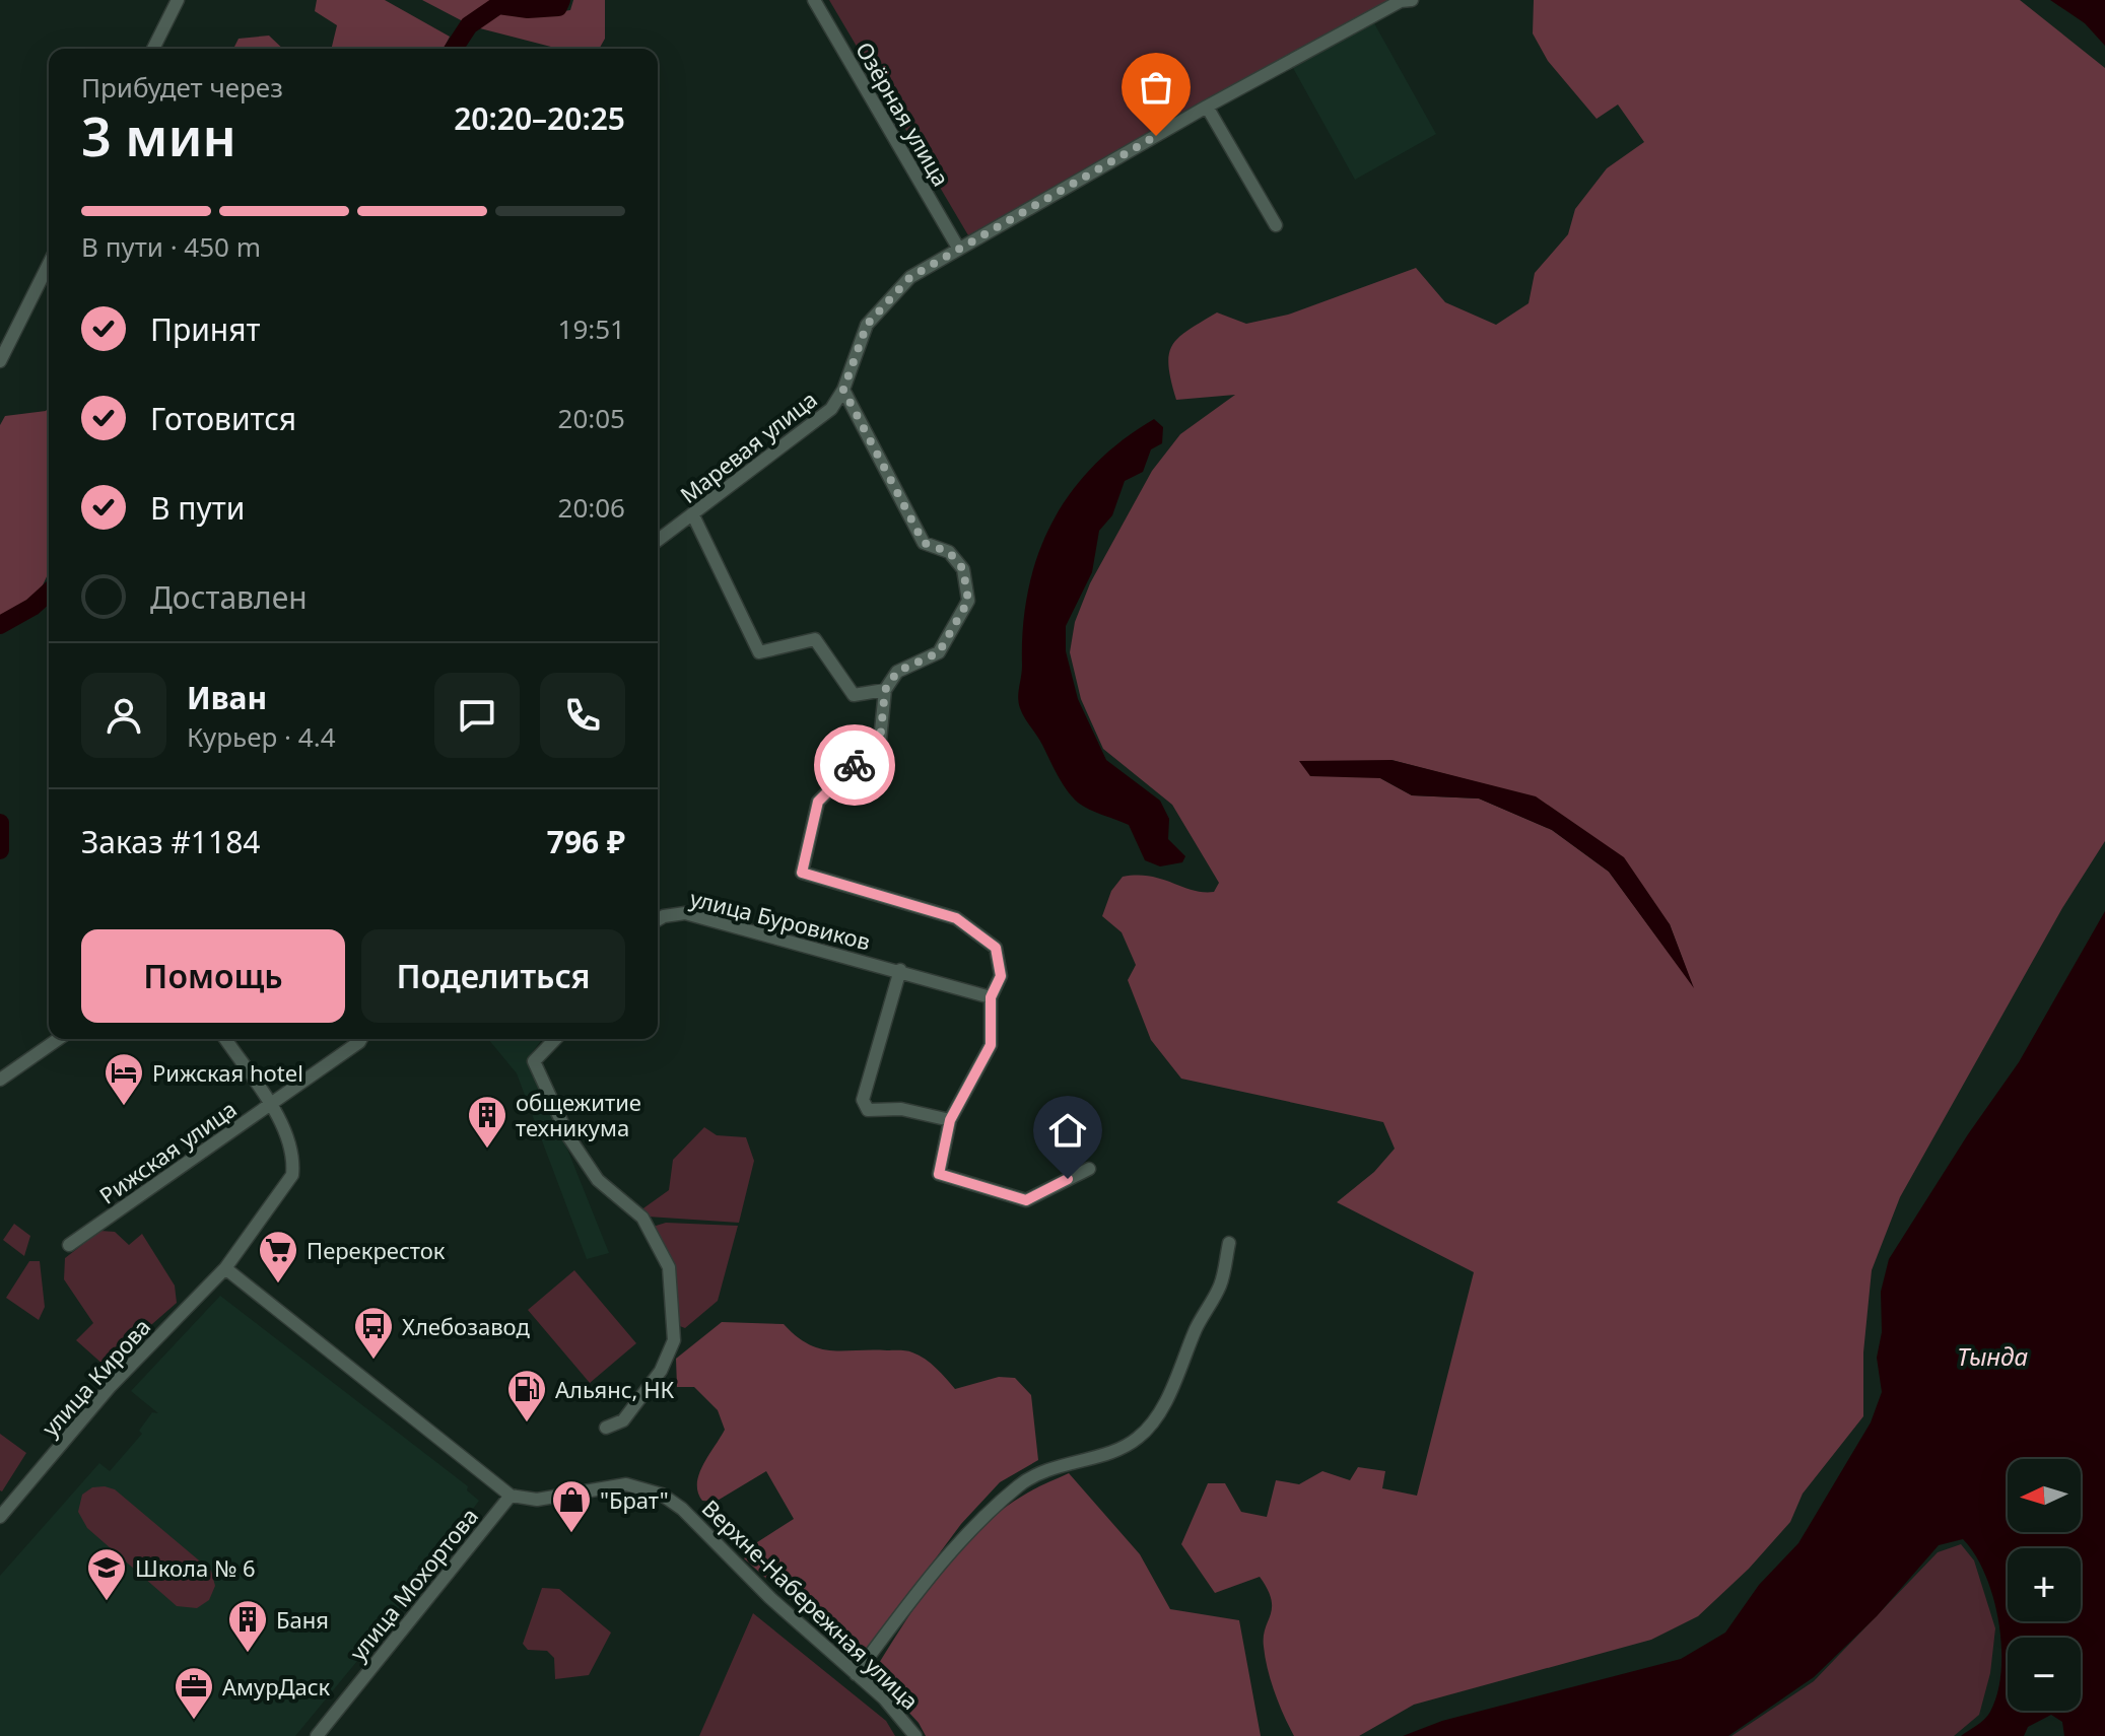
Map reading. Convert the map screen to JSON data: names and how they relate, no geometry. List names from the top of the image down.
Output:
{
  "streets": {
    "street": [
      "Озёрная улица",
      "Маревая улица",
      "улица Буровиков",
      "Рижская улица",
      "улица Кирова",
      "улица Мохортова",
      "Верхне-Набережная улица"
    ]
  },
  "crossings": [
    ["Озёрная улица", "Маревая улица"],
    ["Рижская улица", "улица Кирова"],
    ["улица Мохортова", "Верхне-Набережная улица"]
  ],
  "water": ["Тында"],
  "places": {
    "hotel": ["Рижская hotel"],
    "building": ["общежитие техникума", "Баня"],
    "supermarket": ["Перекресток"],
    "bus stop": ["Хлебозавод"],
    "fuel station": ["Альянс, НК"],
    "shop": ["\"Брат\""],
    "school or university": ["Школа № 6"],
    "office": ["АмурДаск"]
  },
  "north": "left",
  "page": {
    "heading": ["3 мин", "Прибудет через", "20:20–20:25"],
    "panel": [
      "Иван",
      "Курьер · 4.4",
      "Заказ #1184",
      "796 ₽"
    ],
    "bar": "В пути · 450 m",
    "list": [
      ["Принят", "19:51"],
      ["Готовится", "20:05"],
      ["В пути", "20:06"],
      "Доставлен"
    ],
    "buttons": ["Помощь", "Поделиться"],
    "map_buttons": ["+", "−"]
  }
}
